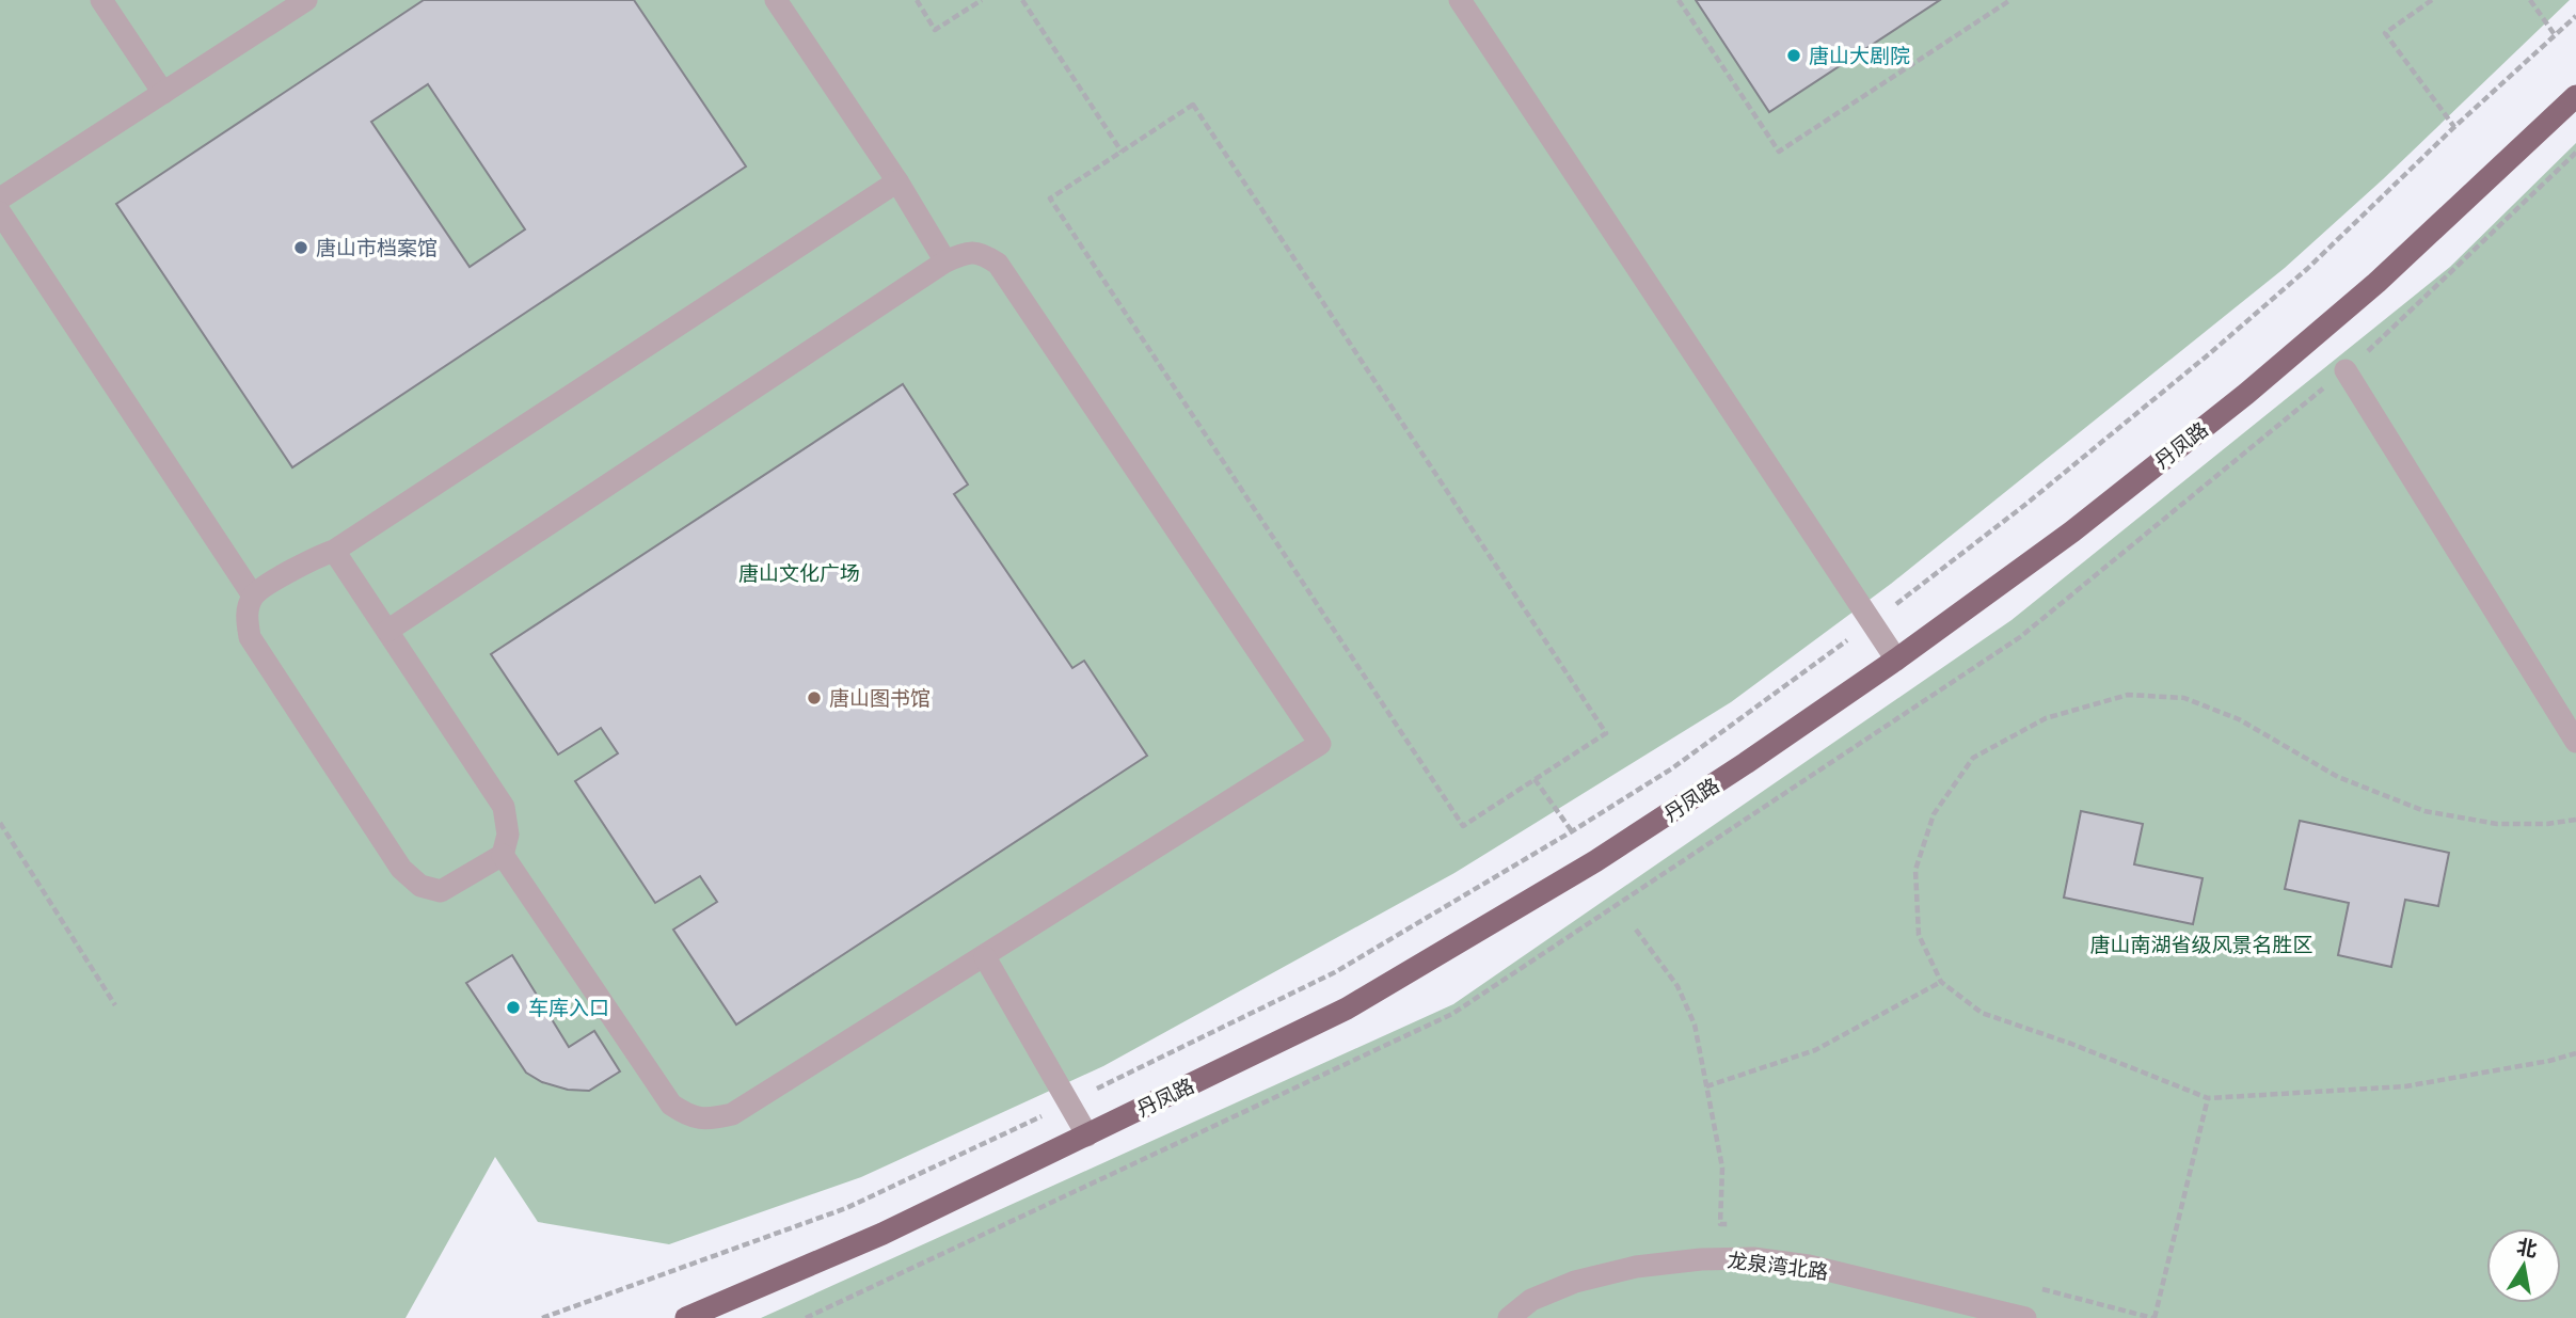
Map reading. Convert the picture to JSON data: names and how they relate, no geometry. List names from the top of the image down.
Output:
{
  "streets": {
    "main road": ["丹凤路"],
    "street": ["龙泉湾北路"]
  },
  "parks": ["唐山文化广场", "唐山南湖省级风景名胜区"],
  "places": [
    "唐山大剧院",
    "唐山市档案馆",
    "唐山图书馆",
    "车库入口"
  ],
  "north": "top"
}
